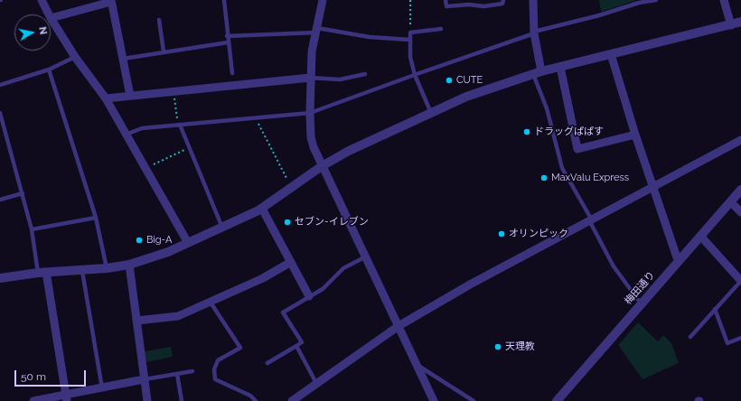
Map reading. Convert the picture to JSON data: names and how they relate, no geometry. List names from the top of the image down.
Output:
{
  "streets": {
    "street": ["梅田通り"]
  },
  "places": [
    "CUTE",
    "ドラッグぱぱす",
    "MaxValu Express",
    "セブン-イレブン",
    "オリンピック",
    "Big-A",
    "天理教"
  ],
  "scale_bar": "50 m",
  "north": "right"
}
